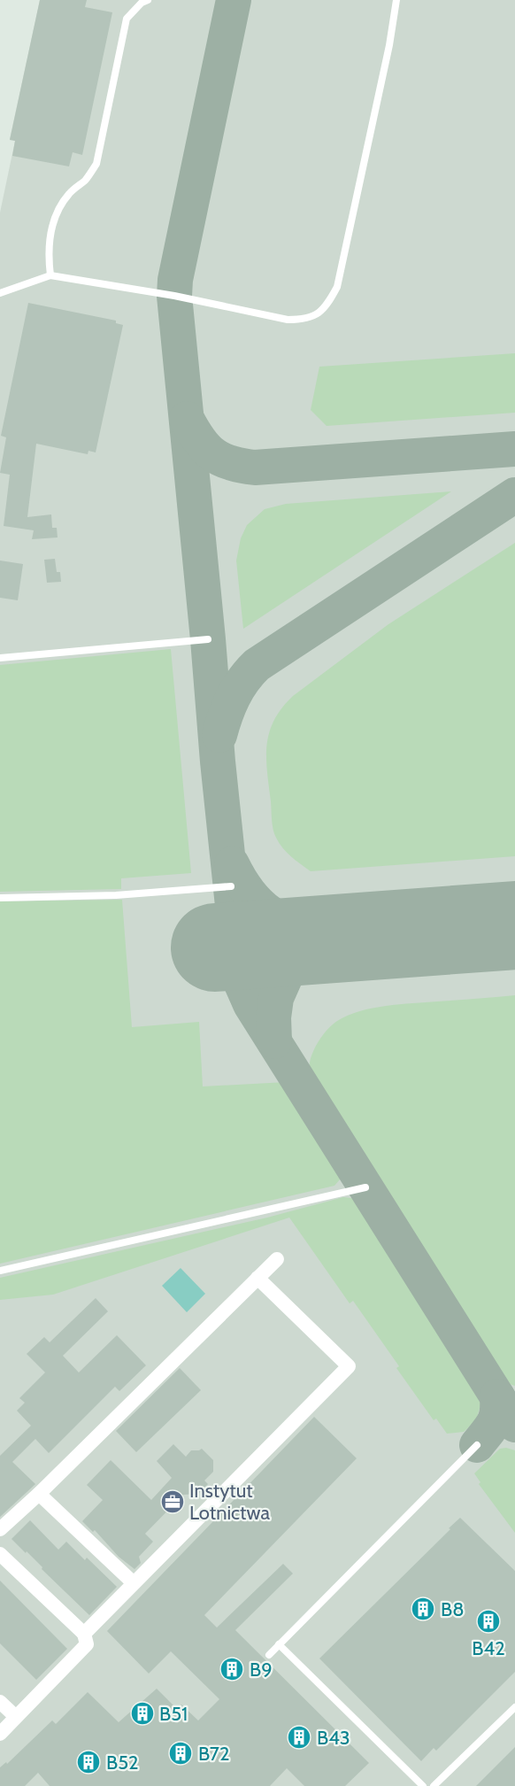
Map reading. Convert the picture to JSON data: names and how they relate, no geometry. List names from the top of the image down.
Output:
{
  "places": {
    "office": ["Instytut Lotnictwa"],
    "building": [
      "B8",
      "B42",
      "B9",
      "B51",
      "B43",
      "B72",
      "B52"
    ]
  }
}
